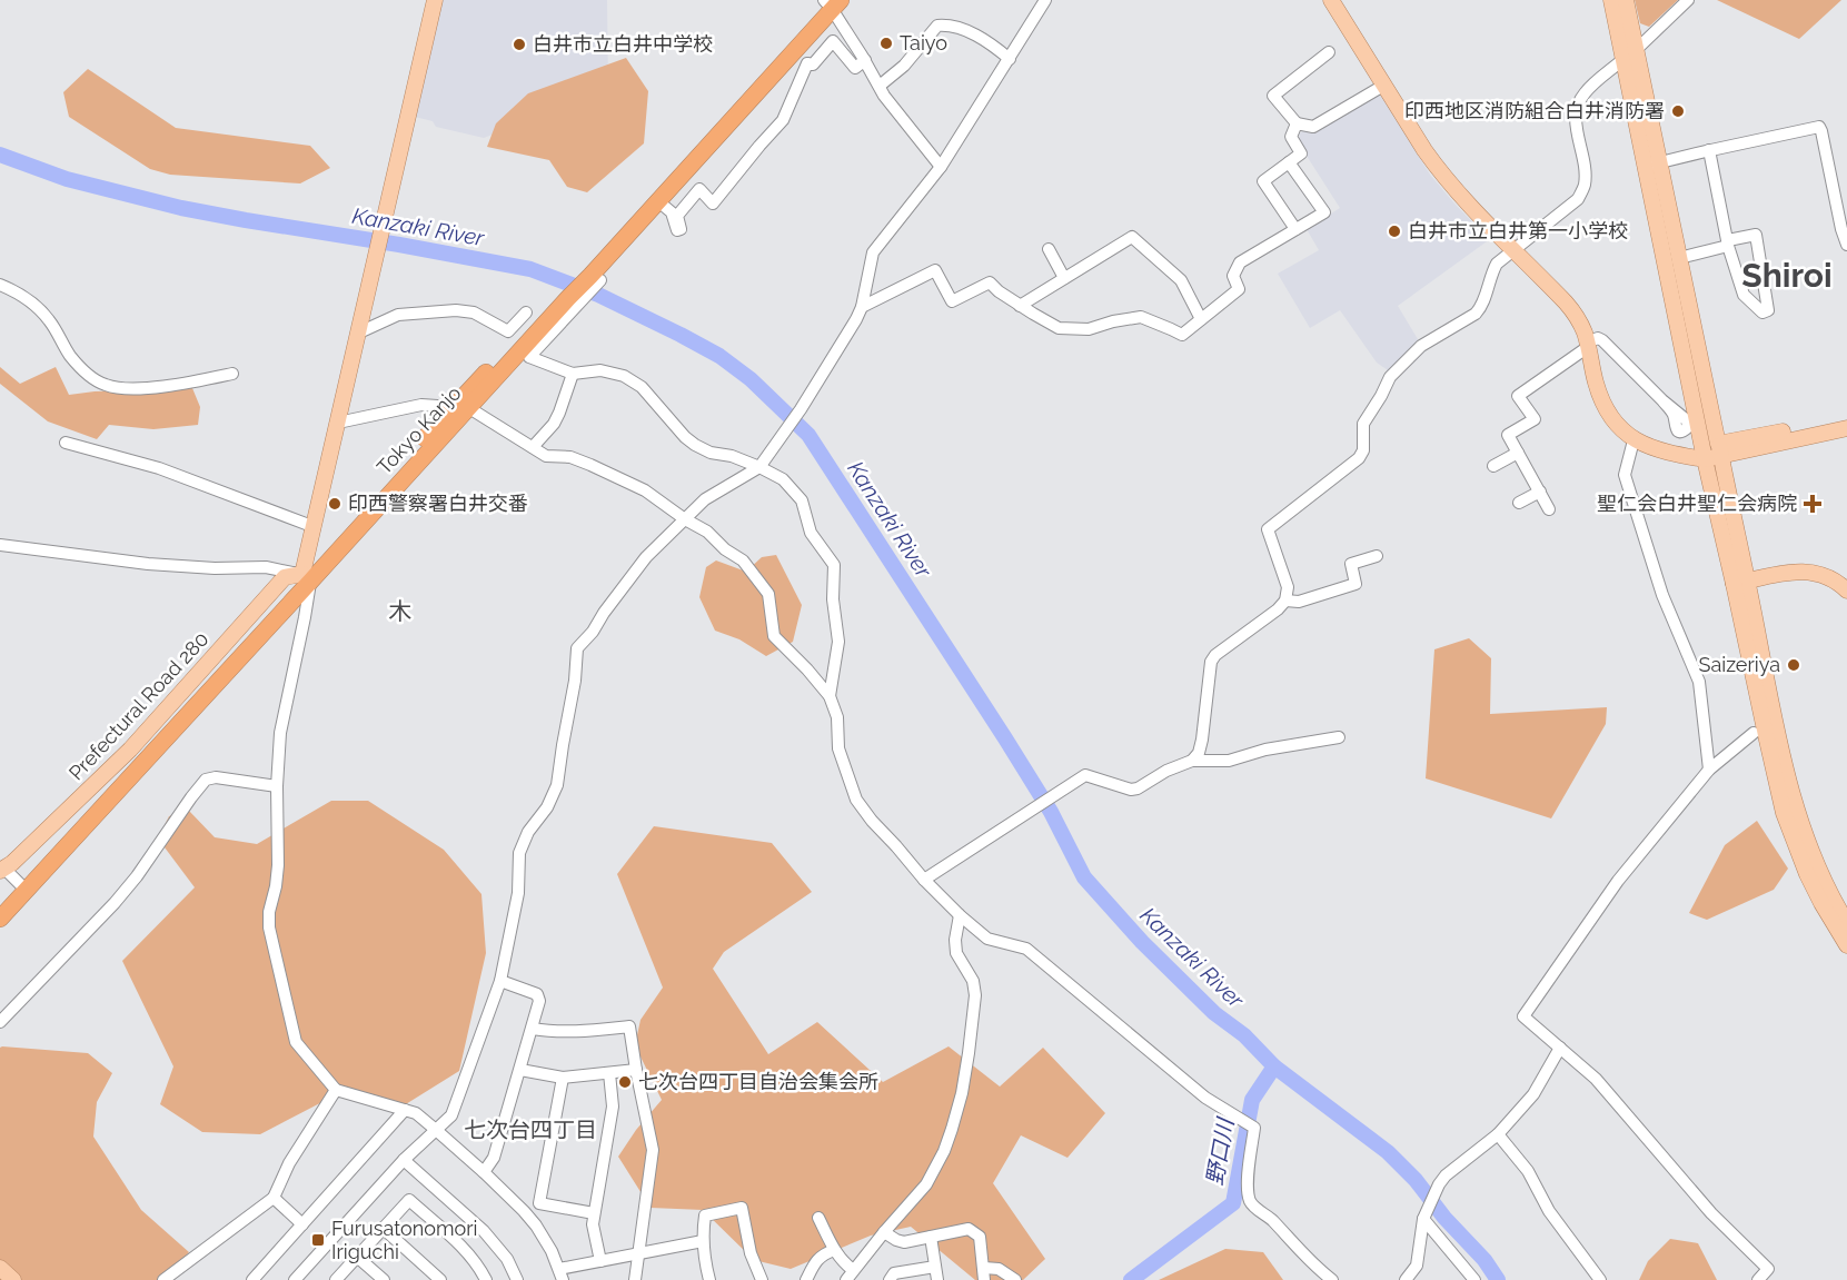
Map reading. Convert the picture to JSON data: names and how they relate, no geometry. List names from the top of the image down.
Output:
{
  "streets": {
    "highway": ["Tokyo Kanjo"],
    "main road": ["Prefectural Road 280"]
  },
  "crossings": [
    ["Tokyo Kanjo", "Prefectural Road 280"]
  ],
  "districts": ["Shiroi", "木", "七次台四丁目"],
  "water": ["Kanzaki River", "野口川"],
  "places": {
    "other": [
      "Taiyo",
      "白井市立白井中学校",
      "印西地区消防組合白井消防署",
      "白井市立白井第一小学校",
      "印西警察署白井交番",
      "Saizeriya",
      "七次台四丁目自治会集会所"
    ],
    "health": ["聖仁会白井聖仁会病院"],
    "transit": ["Furusatonomori Iriguchi"]
  }
}
